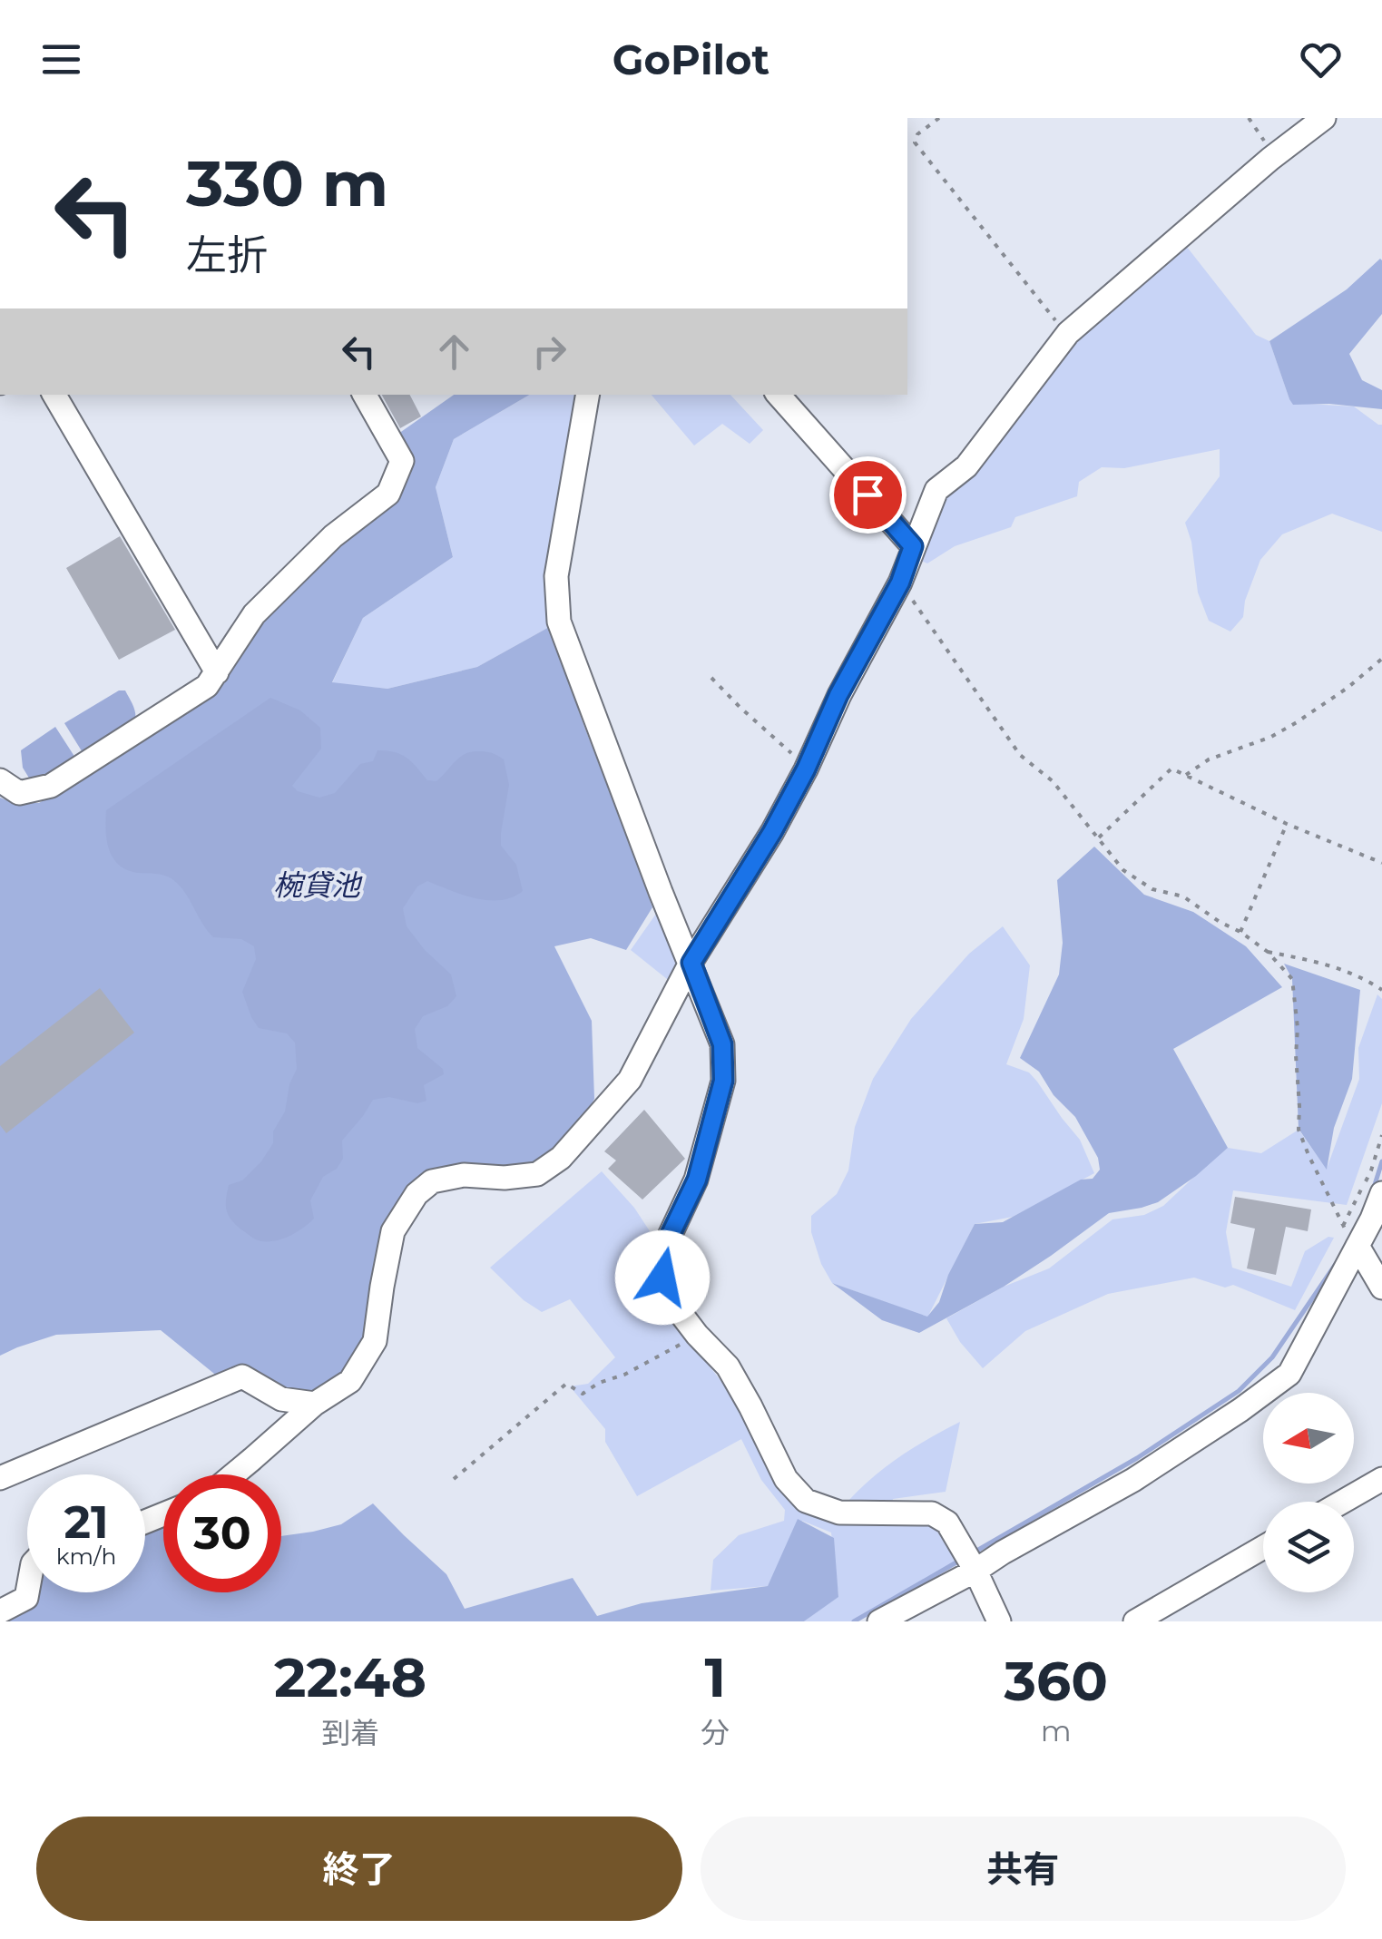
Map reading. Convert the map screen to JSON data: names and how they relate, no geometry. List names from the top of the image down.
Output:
{
  "water": ["椀貸池"],
  "north": "left",
  "page": {
    "header": "GoPilot",
    "turn": ["330 m", "左折"],
    "speed": "21 km/h",
    "limit": "30",
    "eta": [
      "22:48",
      "到着",
      "1",
      "分",
      "360",
      "m"
    ],
    "buttons": ["終了", "共有"]
  }
}
